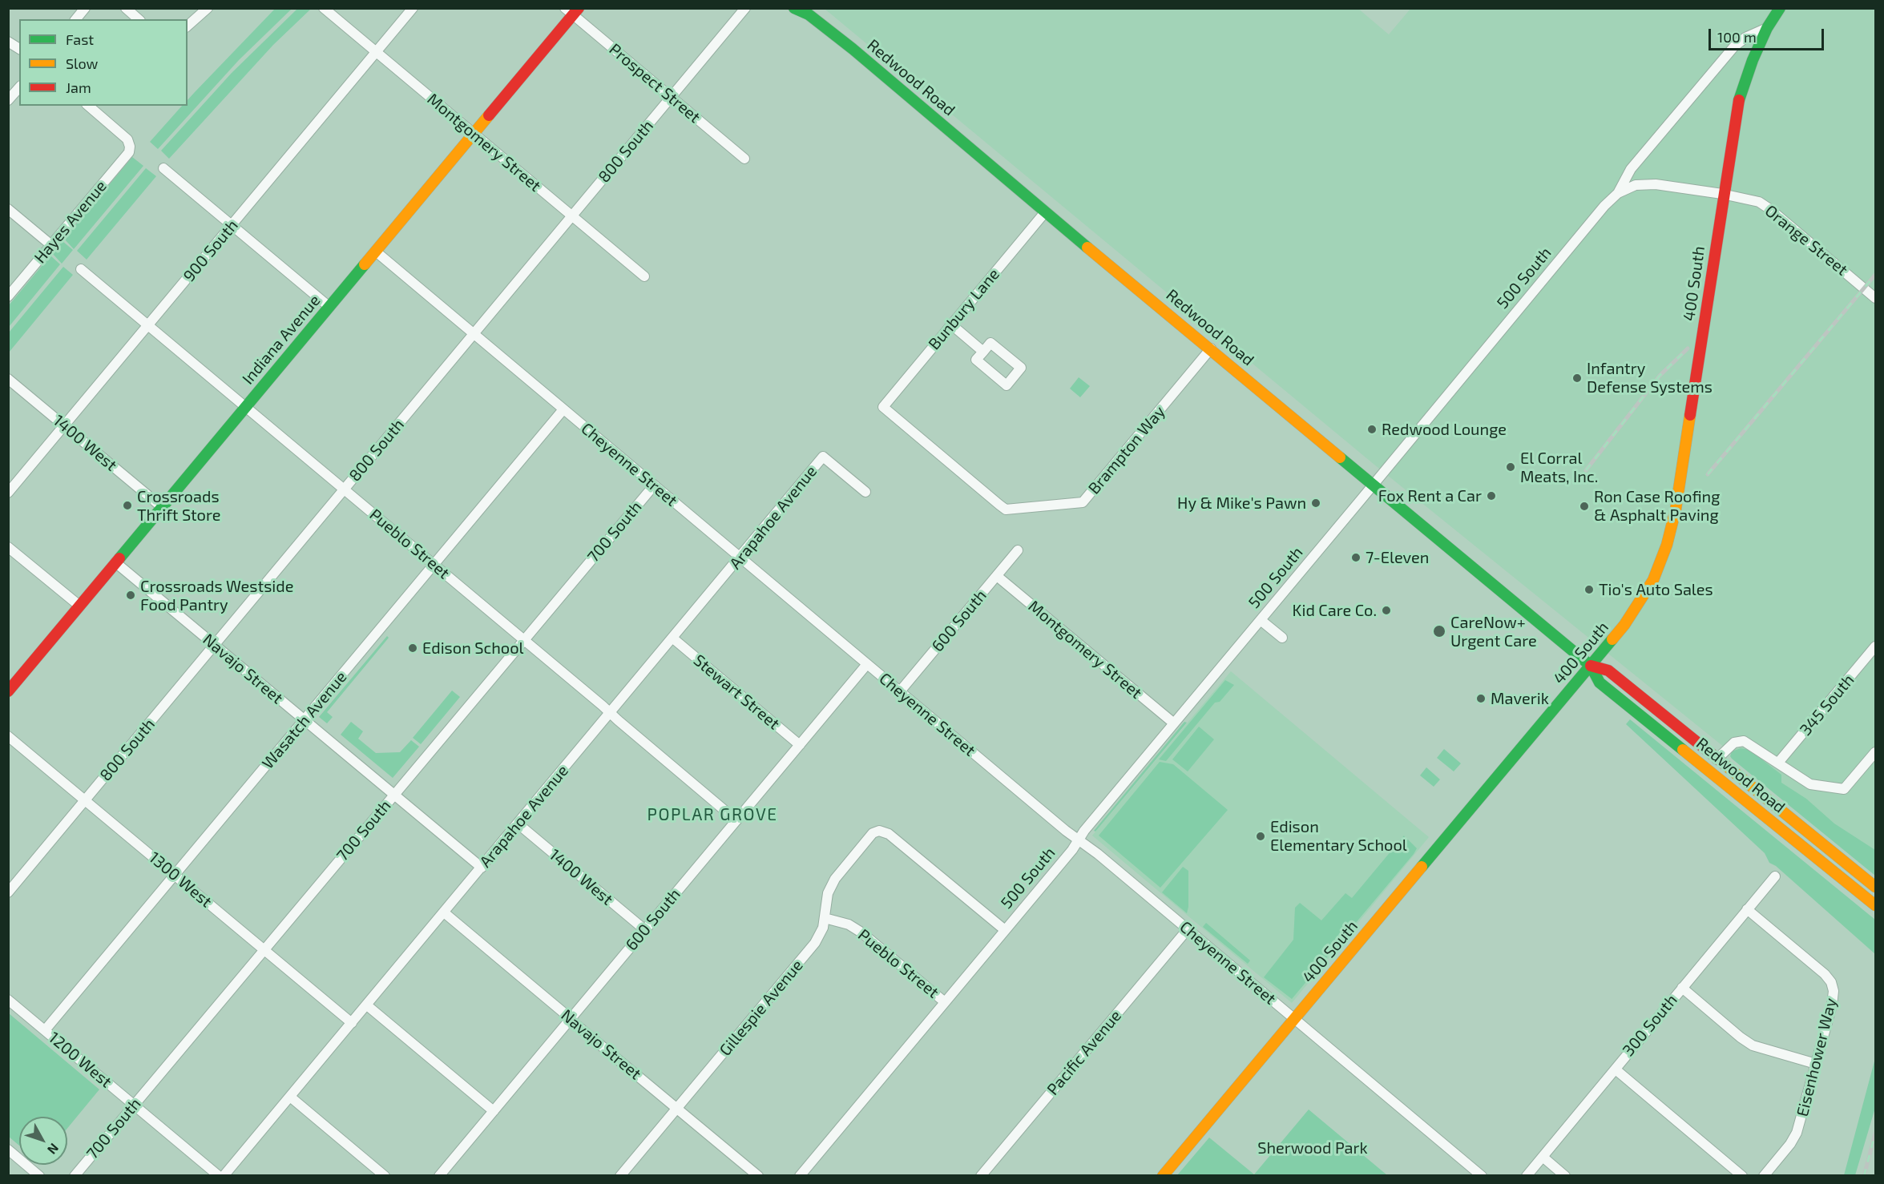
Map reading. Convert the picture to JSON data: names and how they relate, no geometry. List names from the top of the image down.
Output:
{
  "streets": {
    "main road": ["Redwood Road", "400 South", "Indiana Avenue"],
    "street": [
      "Prospect Street",
      "Montgomery Street",
      "800 South",
      "Hayes Avenue",
      "Orange Street",
      "900 South",
      "500 South",
      "Bunbury Lane",
      "1400 West",
      "Brampton Way",
      "Cheyenne Street",
      "Arapahoe Avenue",
      "700 South",
      "Pueblo Street",
      "600 South",
      "Navajo Street",
      "Stewart Street",
      "345 South",
      "Wasatch Avenue",
      "1300 West",
      "Gillespie Avenue",
      "300 South",
      "Pacific Avenue",
      "Eisenhower Way",
      "1200 West"
    ]
  },
  "crossings": [
    ["Redwood Road", "500 South"],
    ["Redwood Road", "400 South"],
    ["Redwood Road", "Bunbury Lane"],
    ["Redwood Road", "Brampton Way"],
    ["Prospect Street", "800 South"],
    ["Prospect Street", "Indiana Avenue"],
    ["Montgomery Street", "800 South"],
    ["Montgomery Street", "900 South"],
    ["Montgomery Street", "500 South"],
    ["Montgomery Street", "Indiana Avenue"],
    ["Montgomery Street", "600 South"],
    ["800 South", "Cheyenne Street"],
    ["800 South", "Pueblo Street"],
    ["800 South", "Navajo Street"],
    ["800 South", "1300 West"],
    ["Orange Street", "500 South"],
    ["Orange Street", "400 South"],
    ["900 South", "1400 West"],
    ["900 South", "Pueblo Street"],
    ["500 South", "400 South"],
    ["500 South", "Cheyenne Street"],
    ["500 South", "Pueblo Street"],
    ["500 South", "Gillespie Avenue"],
    ["400 South", "Cheyenne Street"],
    ["Bunbury Lane", "Brampton Way"],
    ["Indiana Avenue", "1400 West"],
    ["Indiana Avenue", "Cheyenne Street"],
    ["Indiana Avenue", "Pueblo Street"],
    ["Indiana Avenue", "Navajo Street"],
    ["1400 West", "Arapahoe Avenue"],
    ["1400 West", "600 South"],
    ["Cheyenne Street", "Arapahoe Avenue"],
    ["Cheyenne Street", "700 South"],
    ["Cheyenne Street", "600 South"],
    ["Cheyenne Street", "Wasatch Avenue"],
    ["Cheyenne Street", "Pacific Avenue"],
    ["Arapahoe Avenue", "Pueblo Street"],
    ["Arapahoe Avenue", "Navajo Street"],
    ["Arapahoe Avenue", "Stewart Street"],
    ["Arapahoe Avenue", "1300 West"],
    ["700 South", "Pueblo Street"],
    ["700 South", "Navajo Street"],
    ["700 South", "1300 West"],
    ["700 South", "1200 West"],
    ["Pueblo Street", "600 South"],
    ["Pueblo Street", "Wasatch Avenue"],
    ["Pueblo Street", "Gillespie Avenue"],
    ["600 South", "Navajo Street"],
    ["600 South", "Stewart Street"],
    ["Navajo Street", "Wasatch Avenue"],
    ["Navajo Street", "Gillespie Avenue"],
    ["Wasatch Avenue", "1300 West"],
    ["Wasatch Avenue", "1200 West"],
    ["300 South", "Eisenhower Way"]
  ],
  "districts": ["POPLAR GROVE"],
  "parks": ["Sherwood Park"],
  "places": [
    "Infantry Defense Systems",
    "Redwood Lounge",
    "El Corral Meats, Inc.",
    "Fox Rent a Car",
    "Hy & Mike's Pawn",
    "Crossroads Thrift Store",
    "Ron Case Roofing & Asphalt Paving",
    "7-Eleven",
    "Tio's Auto Sales",
    "Crossroads Westside Food Pantry",
    "Kid Care Co.",
    "CareNow+ Urgent Care",
    "Edison School",
    "Maverik",
    "Edison Elementary School"
  ],
  "legend": ["Fast", "Slow", "Jam"],
  "scale_bar": "100 m",
  "north": "bottom right"
}
